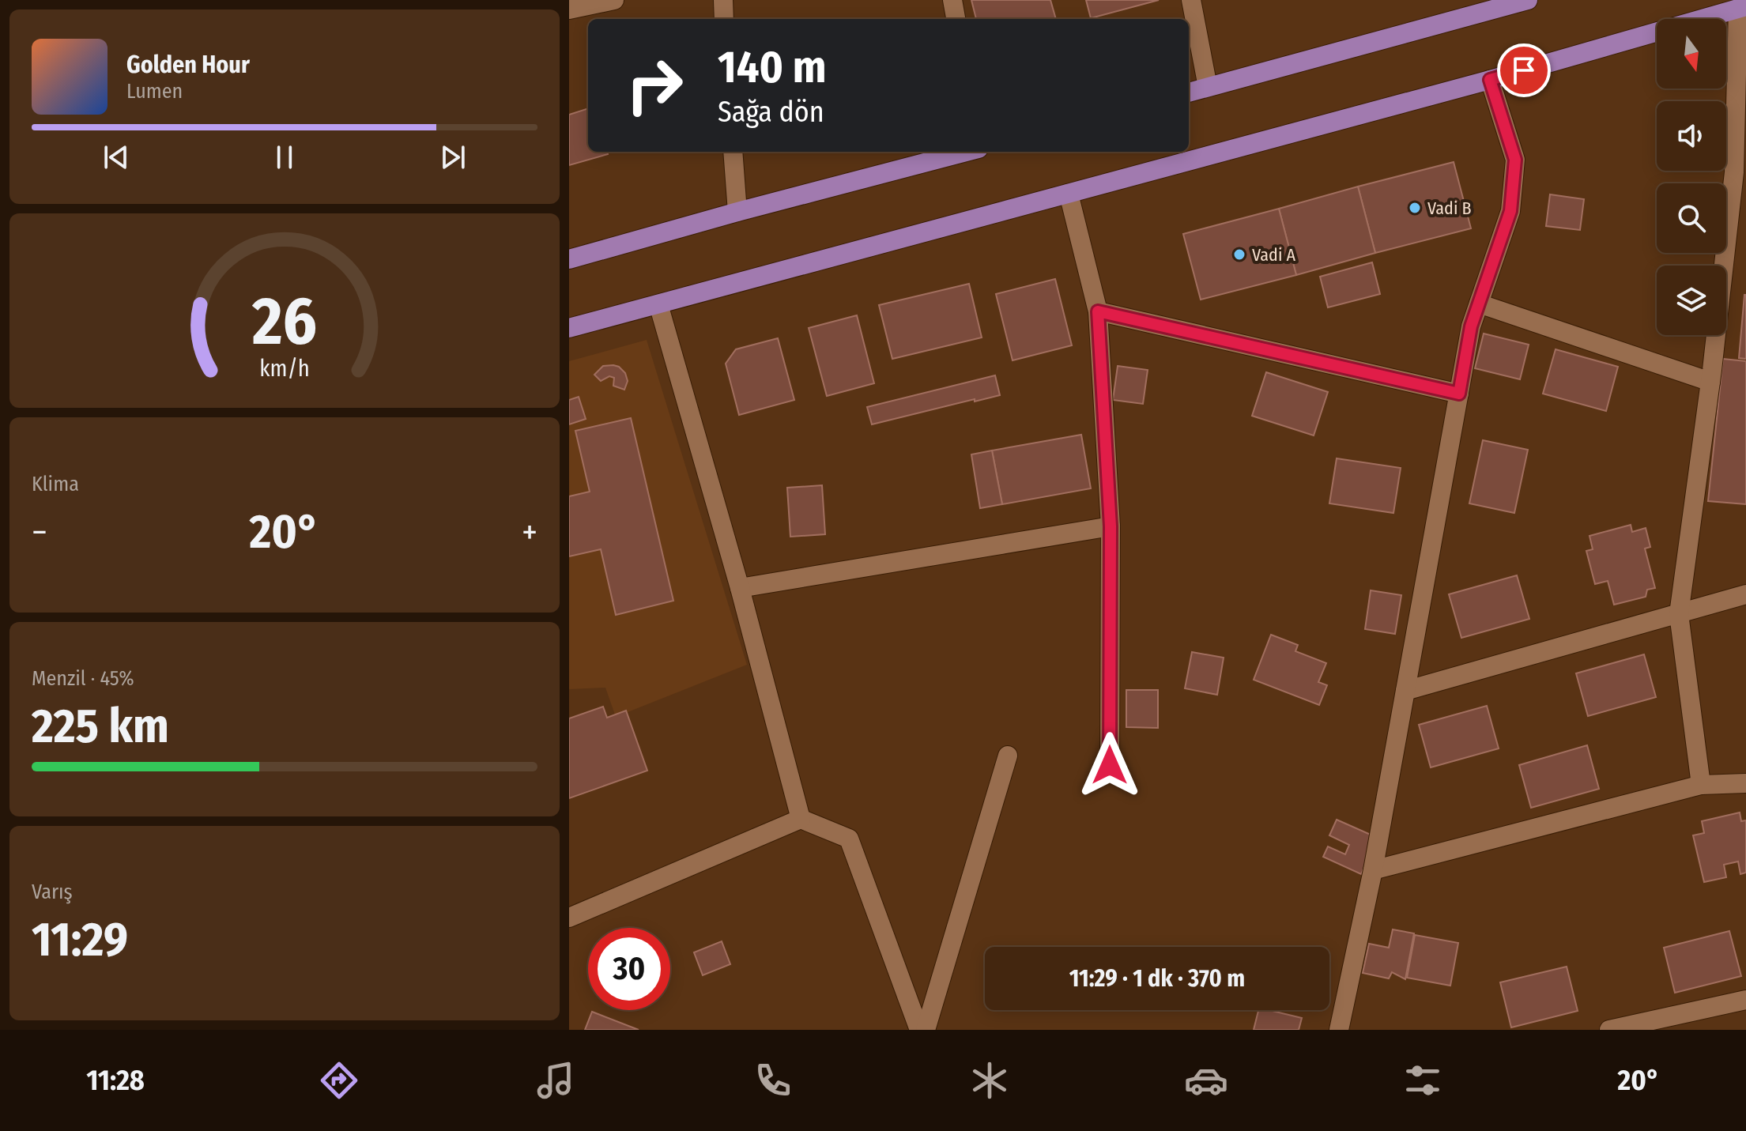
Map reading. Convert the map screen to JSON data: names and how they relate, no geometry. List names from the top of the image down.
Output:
{
  "places": ["Vadi B", "Vadi A"],
  "north": "bottom",
  "page": {
    "turn": ["140 m", "Sağa dön"],
    "song": ["Golden Hour", "Lumen"],
    "tile": [
      "Klima",
      ["Menzil · 45%", "225 km"],
      ["Varış", "11:29"]
    ],
    "heat": ["−", "20°", "+"],
    "limit": "30",
    "trip": "11:29 · 1 dk · 370 m",
    "tabs": ["11:28", "20°"],
    "gauge": ["26", "km/h"]
  }
}
